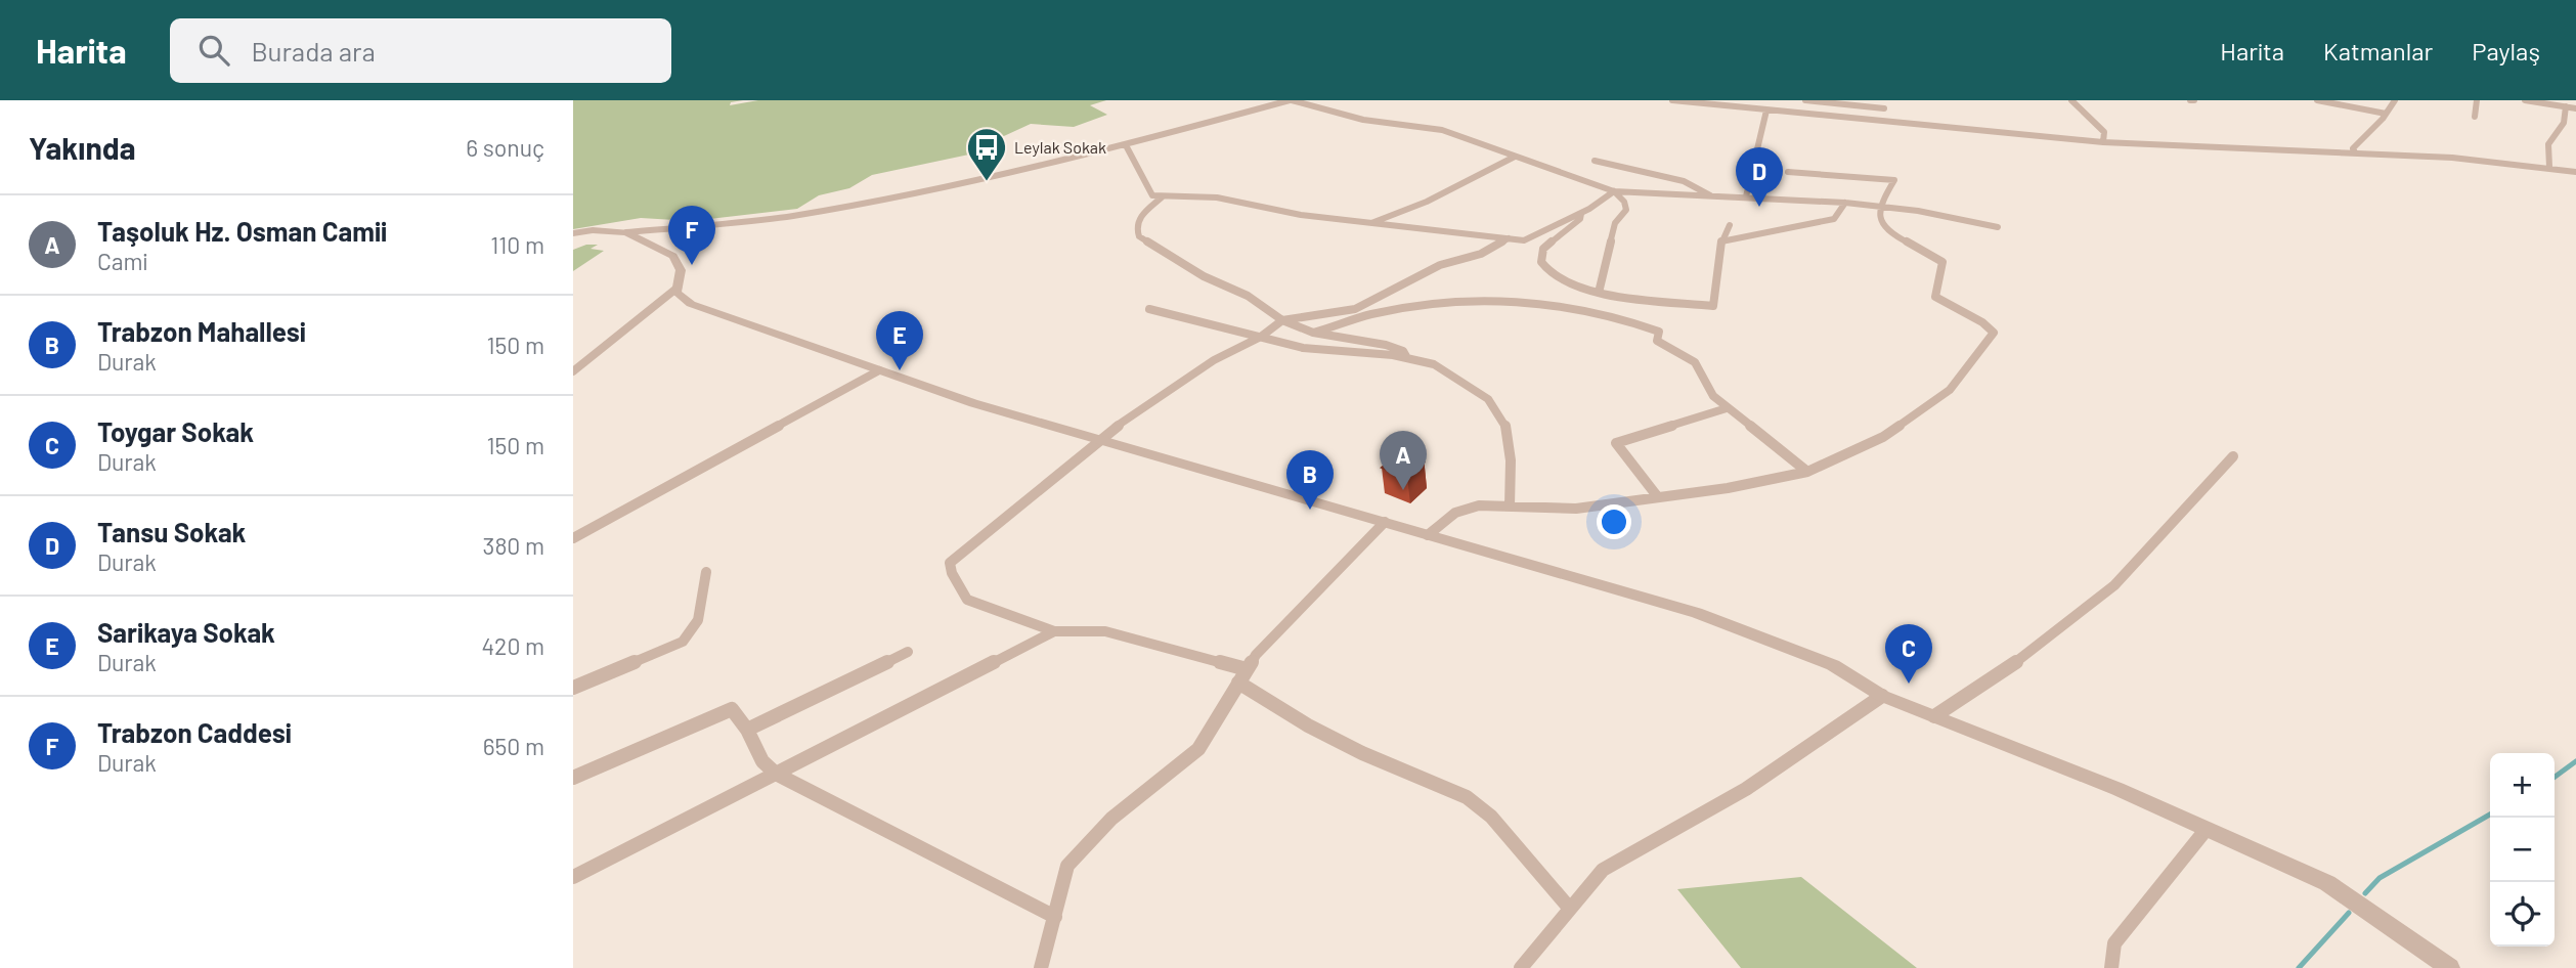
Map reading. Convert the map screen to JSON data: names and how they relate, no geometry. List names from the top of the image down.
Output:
{
  "places": {
    "bus stop": ["Leylak Sokak"]
  },
  "page": {
    "header": "Harita",
    "search": "Burada ara",
    "nav": ["Harita", "Katmanlar", "Paylaş"],
    "heading": ["Yakında", "6 sonuç"],
    "pins": [
      "D",
      "F",
      "E",
      "A",
      "B",
      "C"
    ],
    "list": [
      {
        "mark": "A",
        "name": "Taşoluk Hz. Osman Camii",
        "note": "Cami",
        "value": "110 m"
      },
      {
        "mark": "B",
        "name": "Trabzon Mahallesi",
        "note": "Durak",
        "value": "150 m"
      },
      {
        "mark": "C",
        "name": "Toygar Sokak",
        "note": "Durak",
        "value": "150 m"
      },
      {
        "mark": "D",
        "name": "Tansu Sokak",
        "note": "Durak",
        "value": "380 m"
      },
      {
        "mark": "E",
        "name": "Sarikaya Sokak",
        "note": "Durak",
        "value": "420 m"
      },
      {
        "mark": "F",
        "name": "Trabzon Caddesi",
        "note": "Durak",
        "value": "650 m"
      }
    ],
    "map_buttons": ["+", "−"]
  }
}
